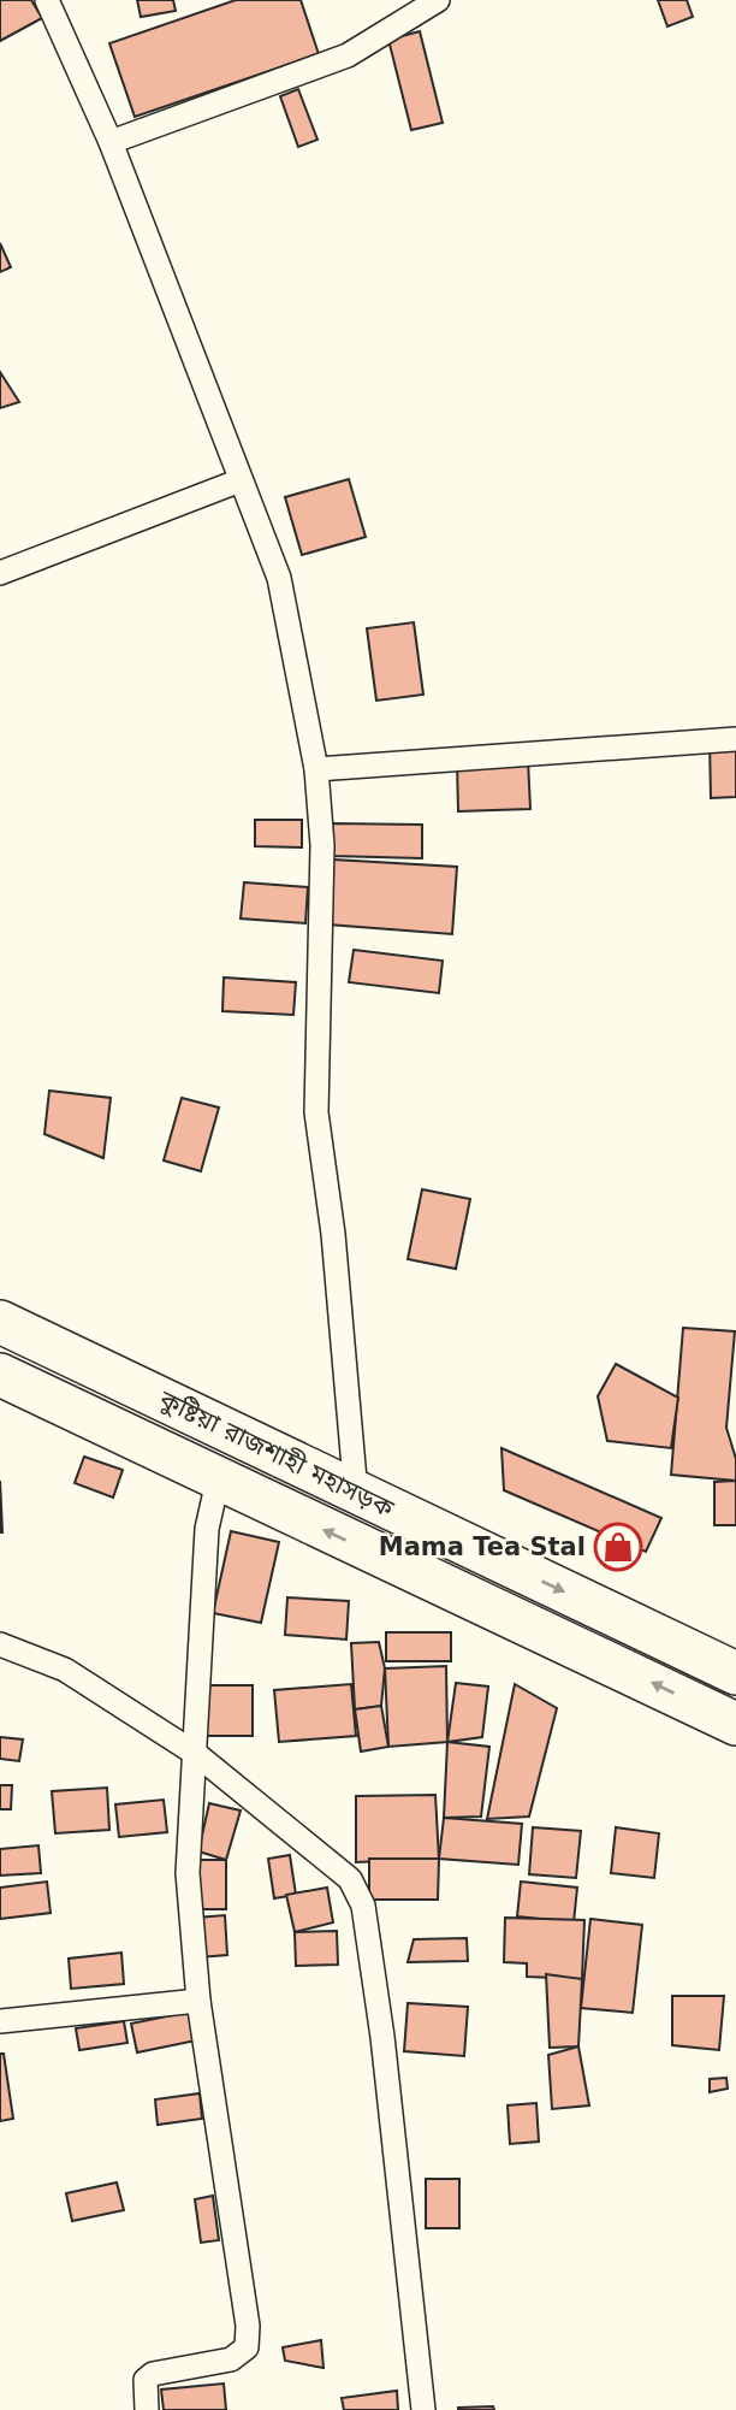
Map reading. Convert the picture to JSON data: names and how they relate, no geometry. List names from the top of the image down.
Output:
{
  "streets": {
    "highway": ["কুষ্টিয়া রাজশাহী মহাসড়ক"]
  },
  "places": {
    "shop": ["Mama Tea Stal"]
  }
}
